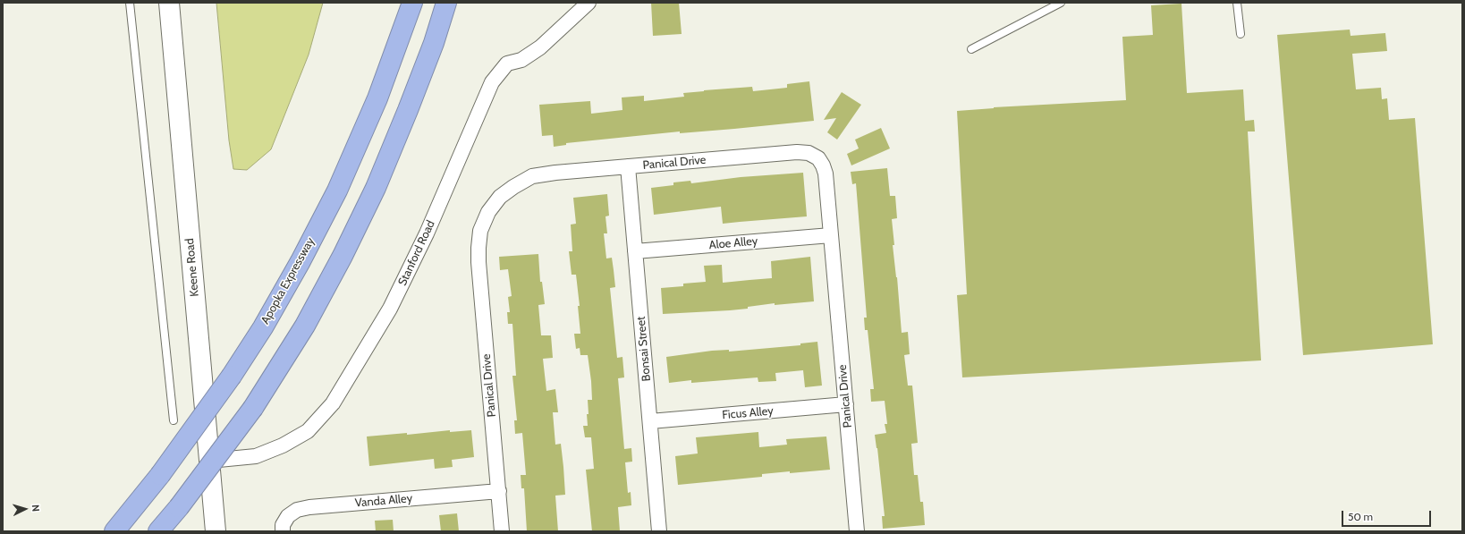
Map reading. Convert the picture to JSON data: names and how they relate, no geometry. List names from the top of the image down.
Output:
{
  "streets": {
    "highway": ["Apopka Expressway"],
    "main road": ["Keene Road"],
    "street": [
      "Panical Drive",
      "Aloe Alley",
      "Stanford Road",
      "Bonsai Street",
      "Ficus Alley",
      "Vanda Alley"
    ]
  },
  "crossings": [
    ["Panical Drive", "Aloe Alley"],
    ["Panical Drive", "Bonsai Street"],
    ["Panical Drive", "Ficus Alley"],
    ["Panical Drive", "Vanda Alley"],
    ["Aloe Alley", "Bonsai Street"],
    ["Stanford Road", "Keene Road"],
    ["Bonsai Street", "Ficus Alley"]
  ],
  "scale_bar": "50 m",
  "north": "right"
}
